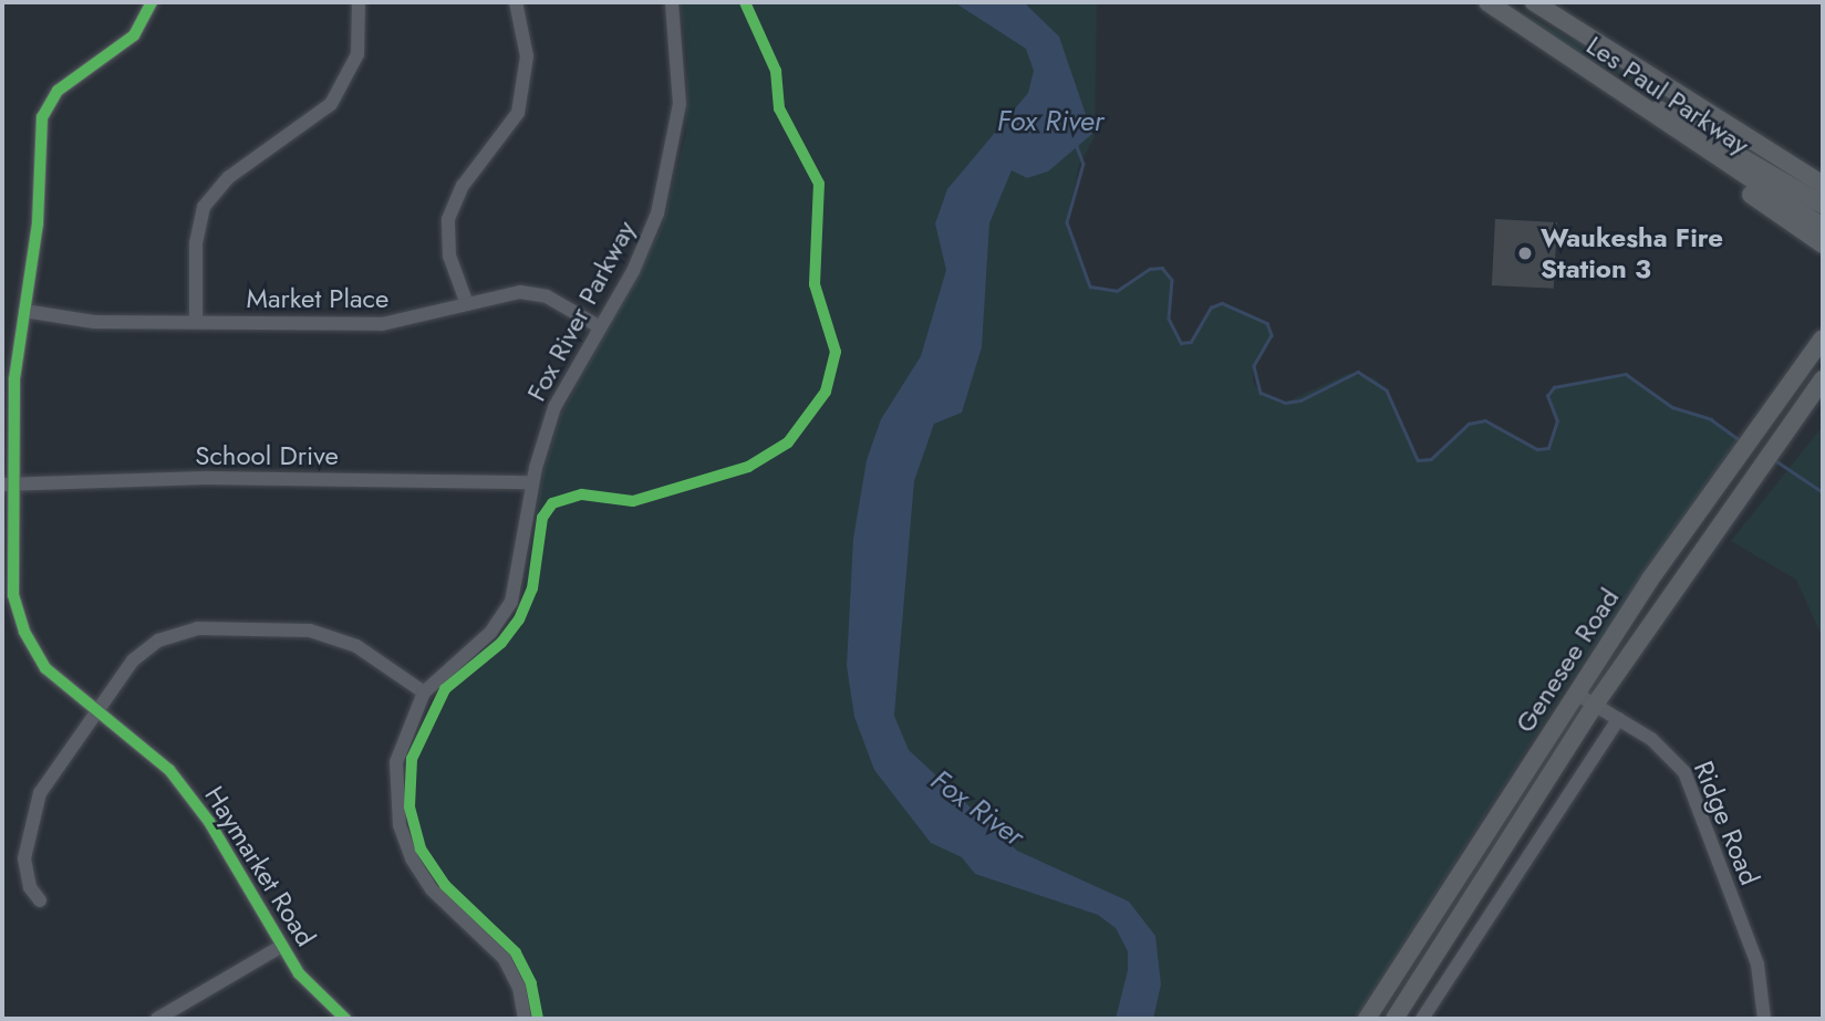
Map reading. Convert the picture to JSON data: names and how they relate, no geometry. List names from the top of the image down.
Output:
{
  "streets": {
    "main road": ["Les Paul Parkway", "Genesee Road"],
    "street": [
      "Market Place",
      "Fox River Parkway",
      "School Drive",
      "Ridge Road",
      "Haymarket Road"
    ]
  },
  "crossings": [
    ["Market Place", "Fox River Parkway"],
    ["Market Place", "Haymarket Road"],
    ["Fox River Parkway", "School Drive"],
    ["School Drive", "Haymarket Road"],
    ["Genesee Road", "Ridge Road"]
  ],
  "water": ["Fox River"],
  "places": ["Waukesha Fire Station 3"]
}
